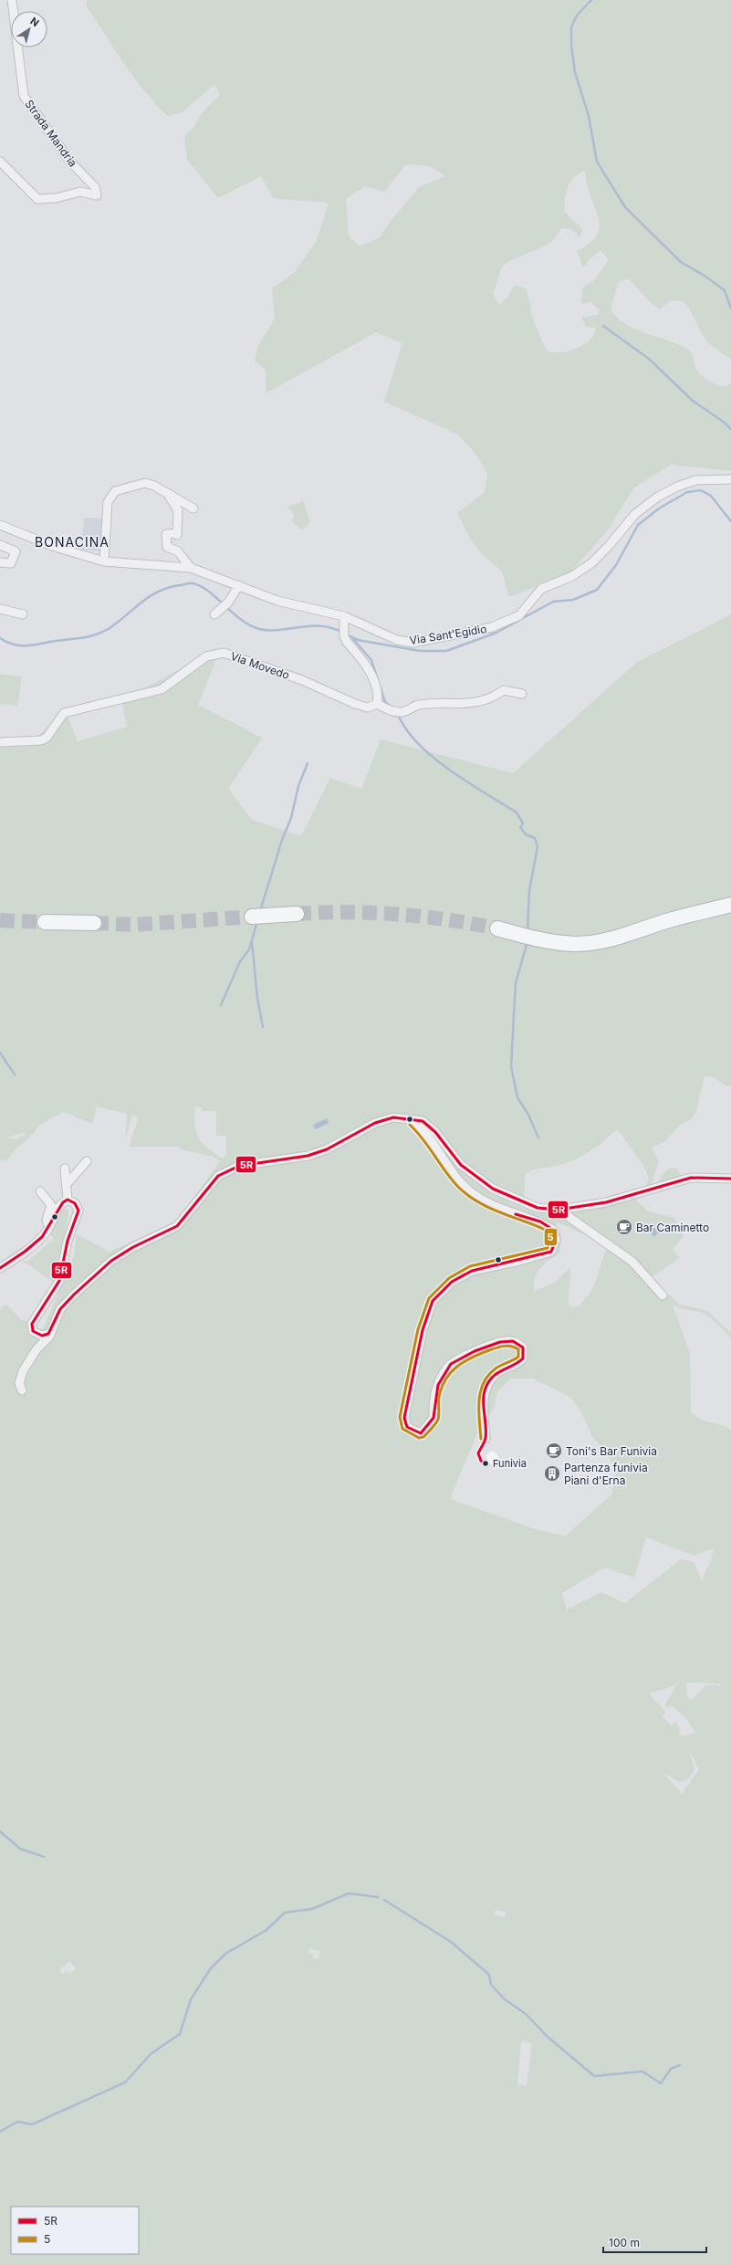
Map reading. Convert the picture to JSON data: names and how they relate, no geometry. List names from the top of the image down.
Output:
{
  "streets": {
    "street": ["Strada Mandria", "Via Sant'Egidio", "Via Movedo"]
  },
  "districts": ["BONACINA"],
  "places": {
    "cafe": ["Bar Caminetto", "Toni's Bar Funivia"],
    "other": ["Funivia"],
    "building": ["Partenza funivia Piani d'Erna"]
  },
  "lines": ["transit line 5R", "transit line 5"],
  "legend": ["5R", "5"],
  "scale_bar": "100 m",
  "north": "top right"
}
